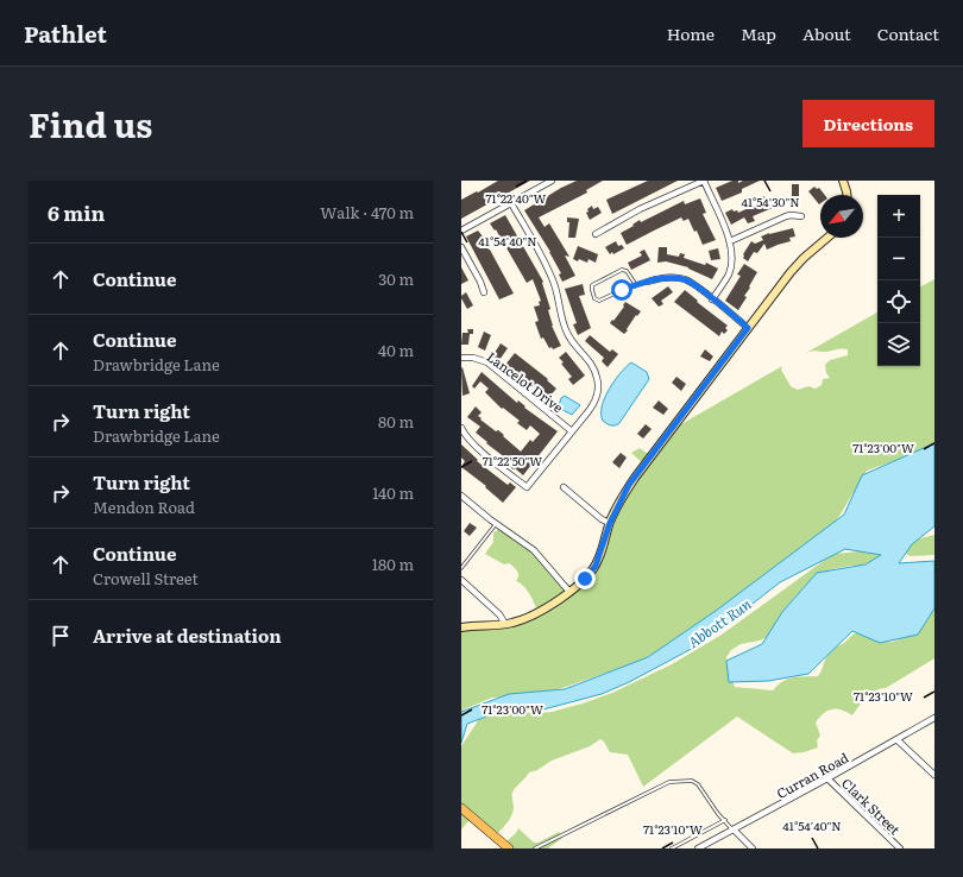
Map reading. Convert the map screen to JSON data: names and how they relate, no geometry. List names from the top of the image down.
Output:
{
  "streets": {
    "street": ["Lancelot Drive", "Curran Road", "Clark Street"]
  },
  "crossings": [
    ["Curran Road", "Clark Street"]
  ],
  "water": ["Abbott Run"],
  "north": "bottom left",
  "page": {
    "header": "Pathlet",
    "nav": [
      "Home",
      "Map",
      "About",
      "Contact"
    ],
    "title": "Find us",
    "buttons": "Directions",
    "heading": ["6 min", "Walk · 470 m"],
    "map_buttons": ["+", "−"],
    "list": [
      ["Continue", "30 m"],
      ["Continue", "Drawbridge Lane", "40 m"],
      ["Turn right", "Drawbridge Lane", "80 m"],
      ["Turn right", "Mendon Road", "140 m"],
      ["Continue", "Crowell Street", "180 m"],
      "Arrive at destination"
    ]
  },
  "coordinates": [
    "71°22'40\"W",
    "41°54'30\"N",
    "41°54'40\"N",
    "71°23'00\"W",
    "71°22'50\"W",
    "71°23'10\"W"
  ]
}
